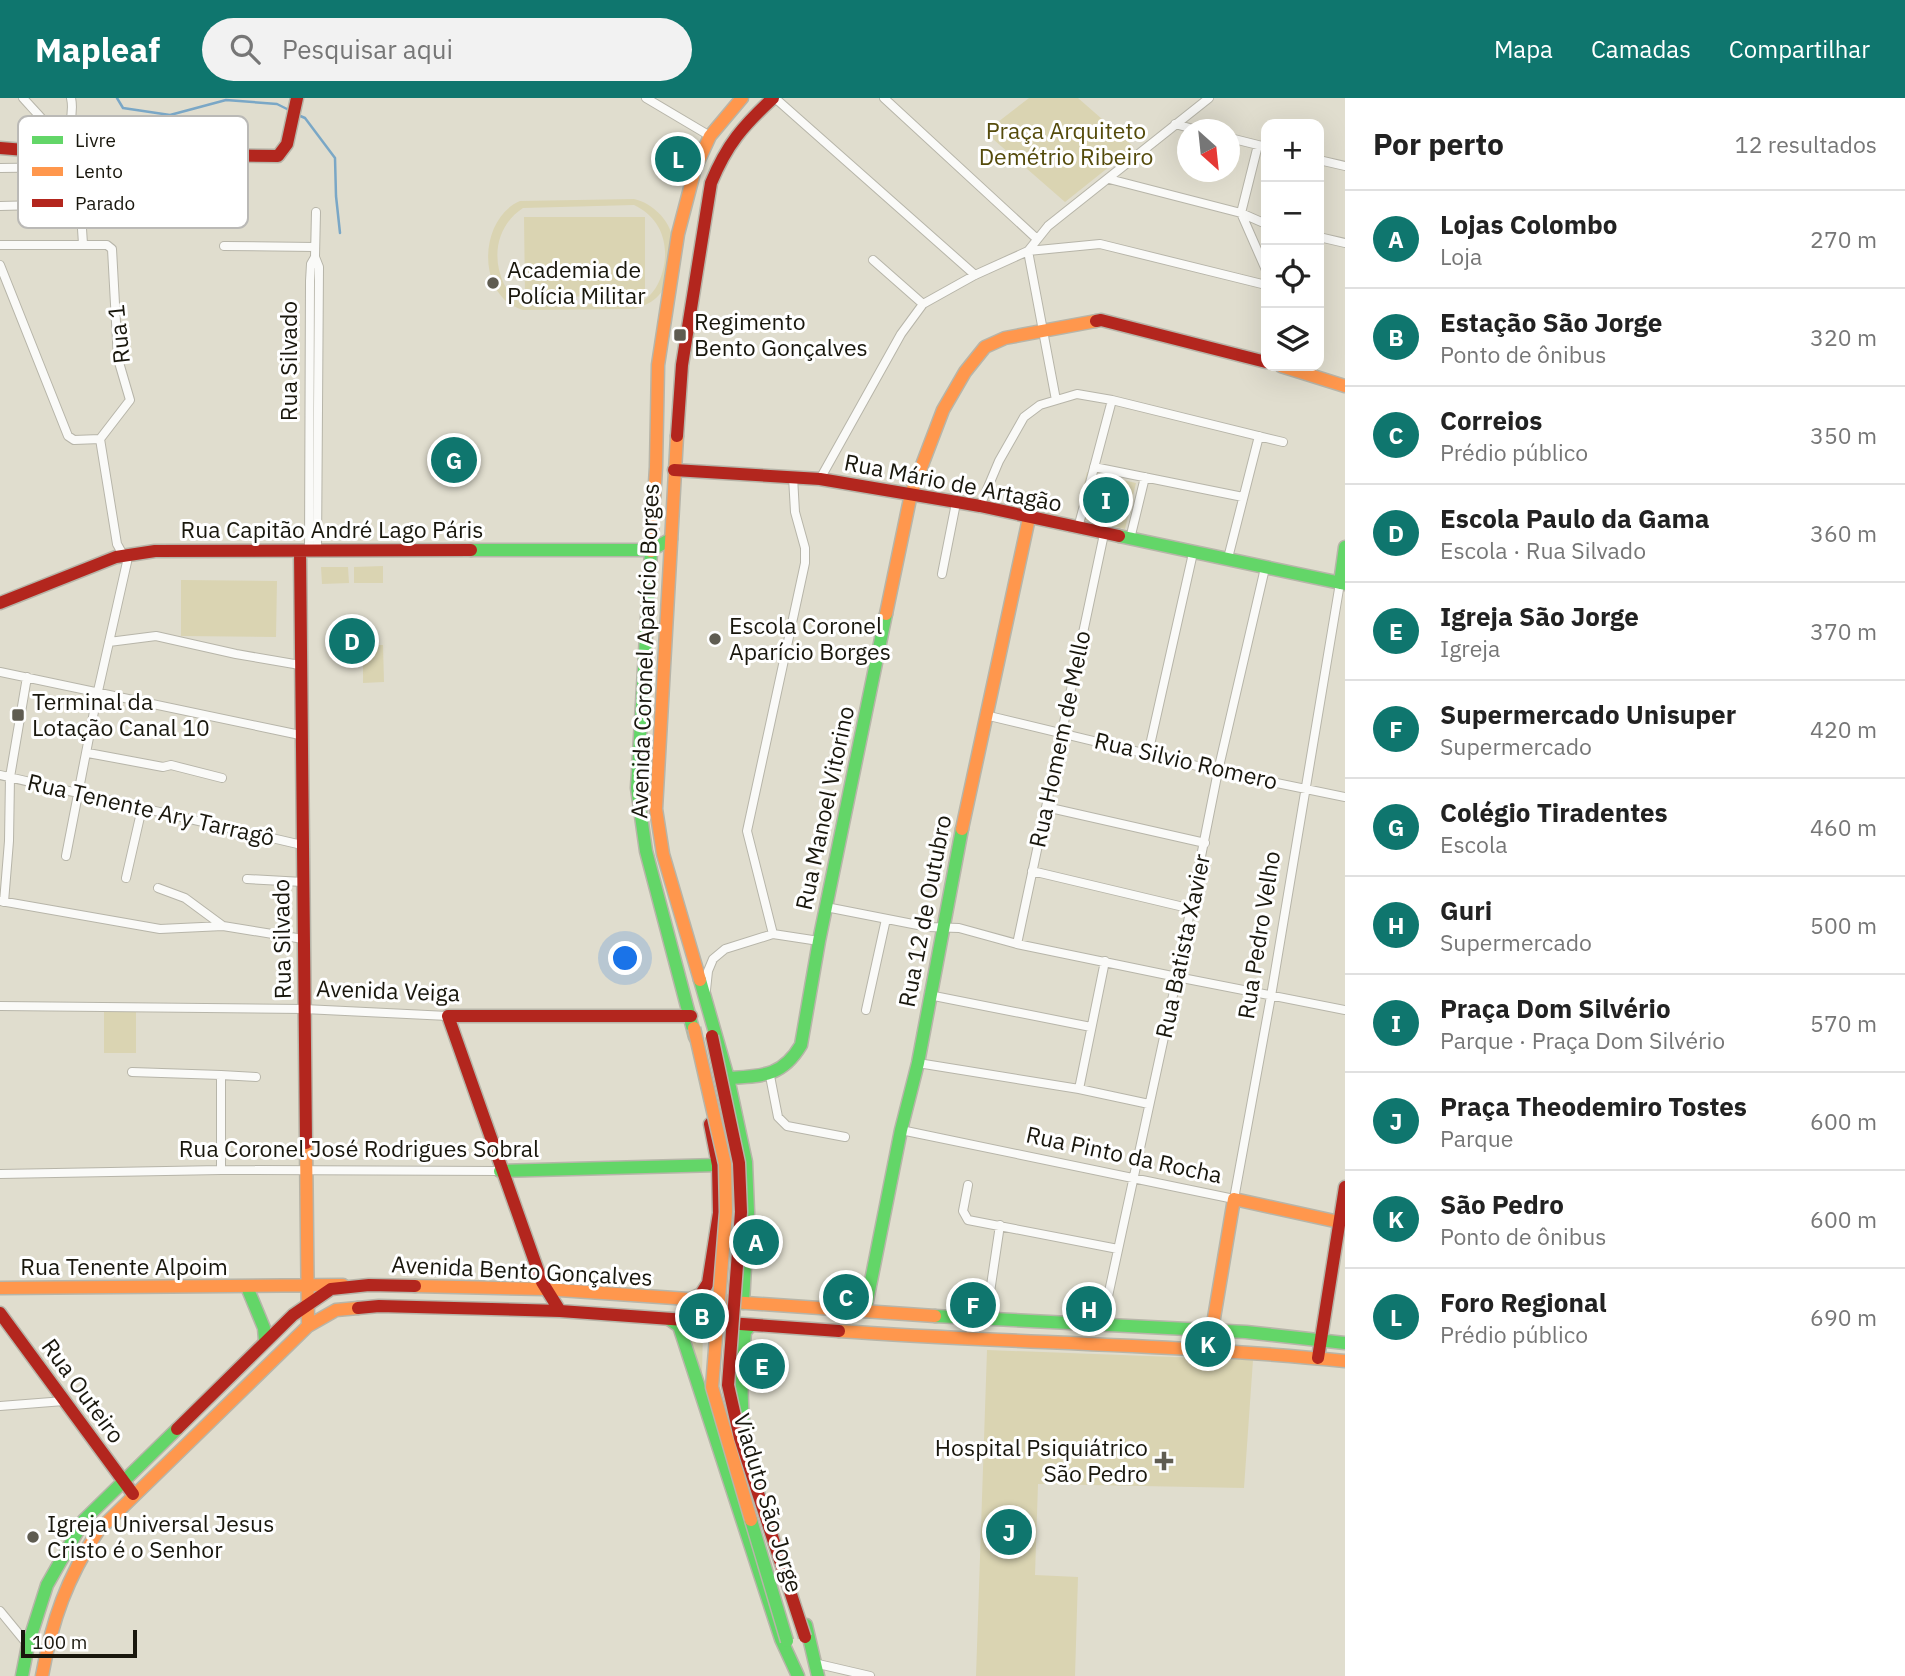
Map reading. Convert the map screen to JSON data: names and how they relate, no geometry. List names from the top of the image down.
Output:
{
  "streets": {
    "main road": [
      "Rua Silvado",
      "Rua Mário de Artagão",
      "Rua Capitão André Lago Páris",
      "Avenida Coronel Aparício Borges",
      "Rua Manoel Vitorino",
      "Rua 12 de Outubro",
      "Rua Pedro Velho",
      "Avenida Veiga",
      "Rua Coronel José Rodrigues Sobral",
      "Rua Pinto da Rocha",
      "Rua Tenente Alpoim",
      "Avenida Bento Gonçalves",
      "Rua Outeiro",
      "Viaduto São Jorge"
    ],
    "street": [
      "Rua 1",
      "Rua Homem de Mello",
      "Rua Silvio Romero",
      "Rua Tenente Ary Tarragô",
      "Rua Batista Xavier"
    ]
  },
  "crossings": [
    ["Rua Silvado", "Rua Capitão André Lago Páris"],
    ["Rua Silvado", "Rua Tenente Ary Tarragô"],
    ["Rua Silvado", "Avenida Veiga"],
    ["Rua Silvado", "Rua Coronel José Rodrigues Sobral"],
    ["Rua Silvado", "Rua Tenente Alpoim"],
    ["Rua Silvado", "Avenida Bento Gonçalves"],
    ["Rua Mário de Artagão", "Avenida Coronel Aparício Borges"],
    ["Rua Mário de Artagão", "Rua Homem de Mello"],
    ["Rua Mário de Artagão", "Rua Manoel Vitorino"],
    ["Rua Mário de Artagão", "Rua 12 de Outubro"],
    ["Rua Mário de Artagão", "Rua Pedro Velho"],
    ["Rua Mário de Artagão", "Rua Batista Xavier"],
    ["Rua Capitão André Lago Páris", "Avenida Coronel Aparício Borges"],
    ["Avenida Coronel Aparício Borges", "Avenida Veiga"],
    ["Avenida Coronel Aparício Borges", "Rua Coronel José Rodrigues Sobral"],
    ["Avenida Coronel Aparício Borges", "Avenida Bento Gonçalves"],
    ["Avenida Coronel Aparício Borges", "Viaduto São Jorge"],
    ["Rua Homem de Mello", "Rua Silvio Romero"],
    ["Rua Silvio Romero", "Rua 12 de Outubro"],
    ["Rua Silvio Romero", "Rua Pedro Velho"],
    ["Rua Silvio Romero", "Rua Batista Xavier"],
    ["Rua 12 de Outubro", "Rua Pinto da Rocha"],
    ["Rua 12 de Outubro", "Avenida Bento Gonçalves"],
    ["Rua Pedro Velho", "Rua Pinto da Rocha"],
    ["Rua Pedro Velho", "Avenida Bento Gonçalves"],
    ["Rua Batista Xavier", "Rua Pinto da Rocha"],
    ["Rua Batista Xavier", "Avenida Bento Gonçalves"],
    ["Avenida Veiga", "Viaduto São Jorge"],
    ["Rua Tenente Alpoim", "Avenida Bento Gonçalves"],
    ["Avenida Bento Gonçalves", "Rua Outeiro"]
  ],
  "parks": ["Praça Arquiteto Demétrio Ribeiro"],
  "places": {
    "other": ["Academia de Polícia Militar", "Escola Coronel Aparício Borges", "Igreja Universal Jesus Cristo é o Senhor"],
    "transit": ["Regimento Bento Gonçalves", "Terminal da Lotação Canal 10"],
    "health": ["Hospital Psiquiátrico São Pedro"]
  },
  "legend": ["Livre", "Lento", "Parado"],
  "scale_bar": "100 m",
  "north": "bottom right",
  "page": {
    "header": "Mapleaf",
    "search": "Pesquisar aqui",
    "nav": ["Mapa", "Camadas", "Compartilhar"],
    "heading": ["Por perto", "12 resultados"],
    "map_buttons": ["+", "−"],
    "pins": [
      "L",
      "G",
      "I",
      "D",
      "A",
      "C",
      "F",
      "H",
      "B",
      "K",
      "E",
      "J"
    ],
    "list": [
      {
        "mark": "A",
        "name": "Lojas Colombo",
        "note": "Loja",
        "value": "270 m"
      },
      {
        "mark": "B",
        "name": "Estação São Jorge",
        "note": "Ponto de ônibus",
        "value": "320 m"
      },
      {
        "mark": "C",
        "name": "Correios",
        "note": "Prédio público",
        "value": "350 m"
      },
      {
        "mark": "D",
        "name": "Escola Paulo da Gama",
        "note": "Escola · Rua Silvado",
        "value": "360 m"
      },
      {
        "mark": "E",
        "name": "Igreja São Jorge",
        "note": "Igreja",
        "value": "370 m"
      },
      {
        "mark": "F",
        "name": "Supermercado Unisuper",
        "note": "Supermercado",
        "value": "420 m"
      },
      {
        "mark": "G",
        "name": "Colégio Tiradentes",
        "note": "Escola",
        "value": "460 m"
      },
      {
        "mark": "H",
        "name": "Guri",
        "note": "Supermercado",
        "value": "500 m"
      },
      {
        "mark": "I",
        "name": "Praça Dom Silvério",
        "note": "Parque · Praça Dom Silvério",
        "value": "570 m"
      },
      {
        "mark": "J",
        "name": "Praça Theodemiro Tostes",
        "note": "Parque",
        "value": "600 m"
      },
      {
        "mark": "K",
        "name": "São Pedro",
        "note": "Ponto de ônibus",
        "value": "600 m"
      },
      {
        "mark": "L",
        "name": "Foro Regional",
        "note": "Prédio público",
        "value": "690 m"
      }
    ],
    "scale": "100 m"
  }
}
